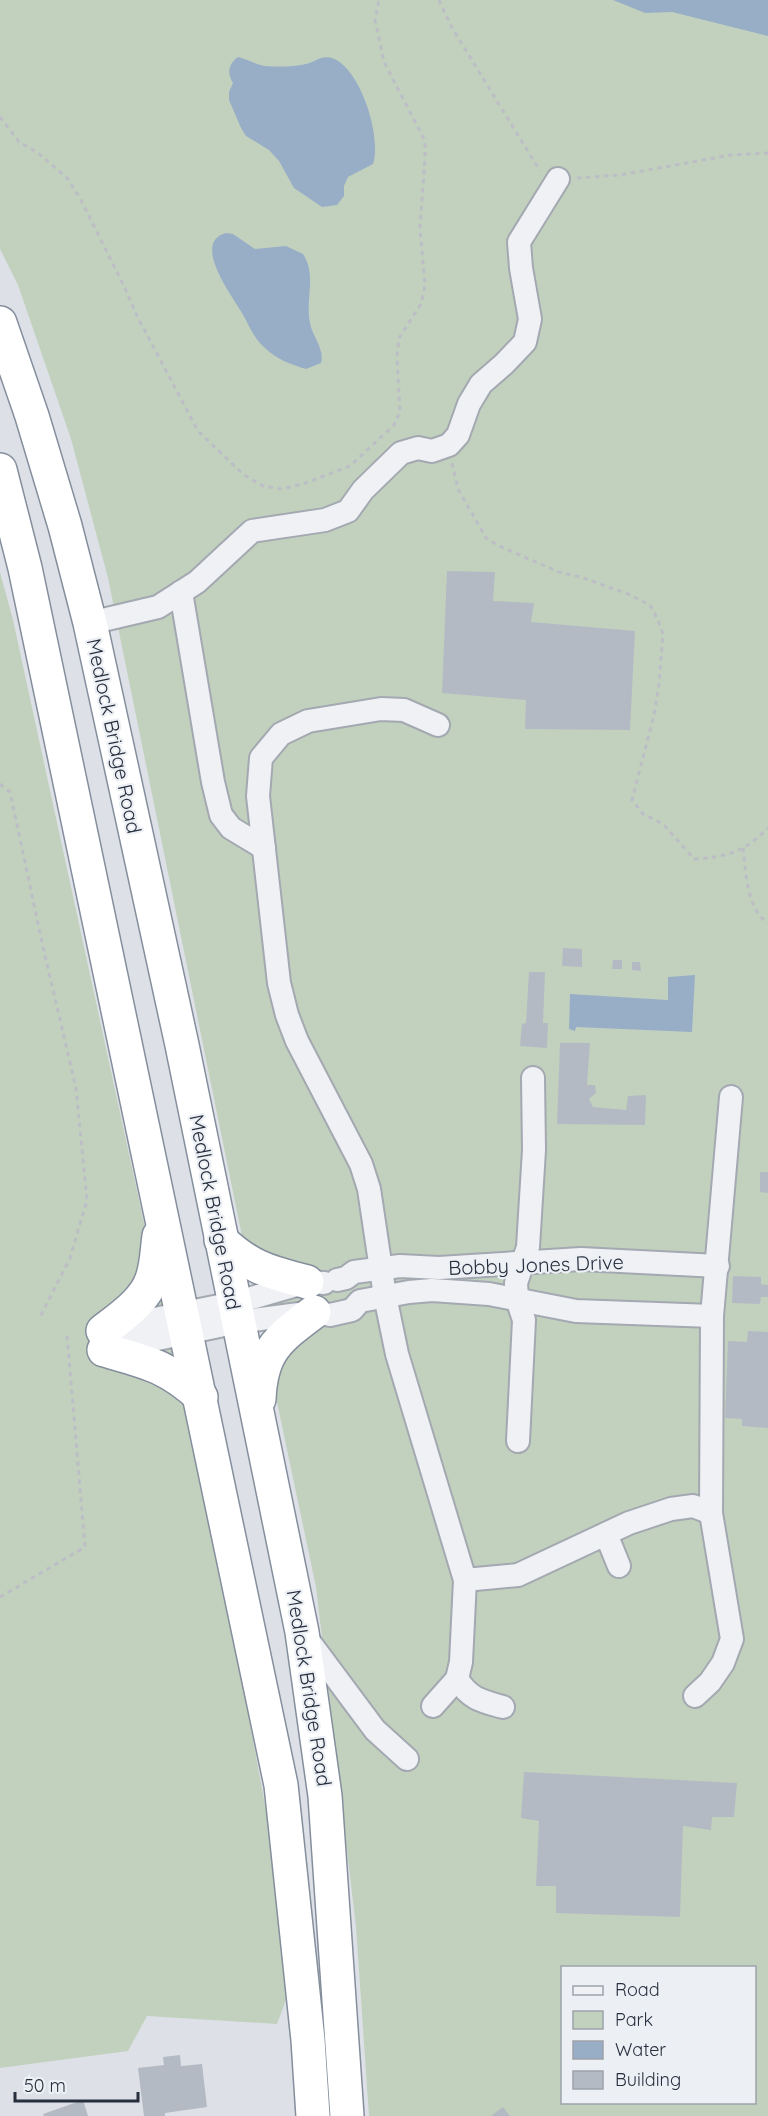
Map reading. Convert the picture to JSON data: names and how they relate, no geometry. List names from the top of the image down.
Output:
{
  "streets": {
    "highway": ["Medlock Bridge Road"],
    "lane": ["Bobby Jones Drive"]
  },
  "crossings": [
    ["Medlock Bridge Road", "Bobby Jones Drive"]
  ],
  "legend": [
    "Road",
    "Park",
    "Water",
    "Building"
  ],
  "scale_bar": "50 m"
}
